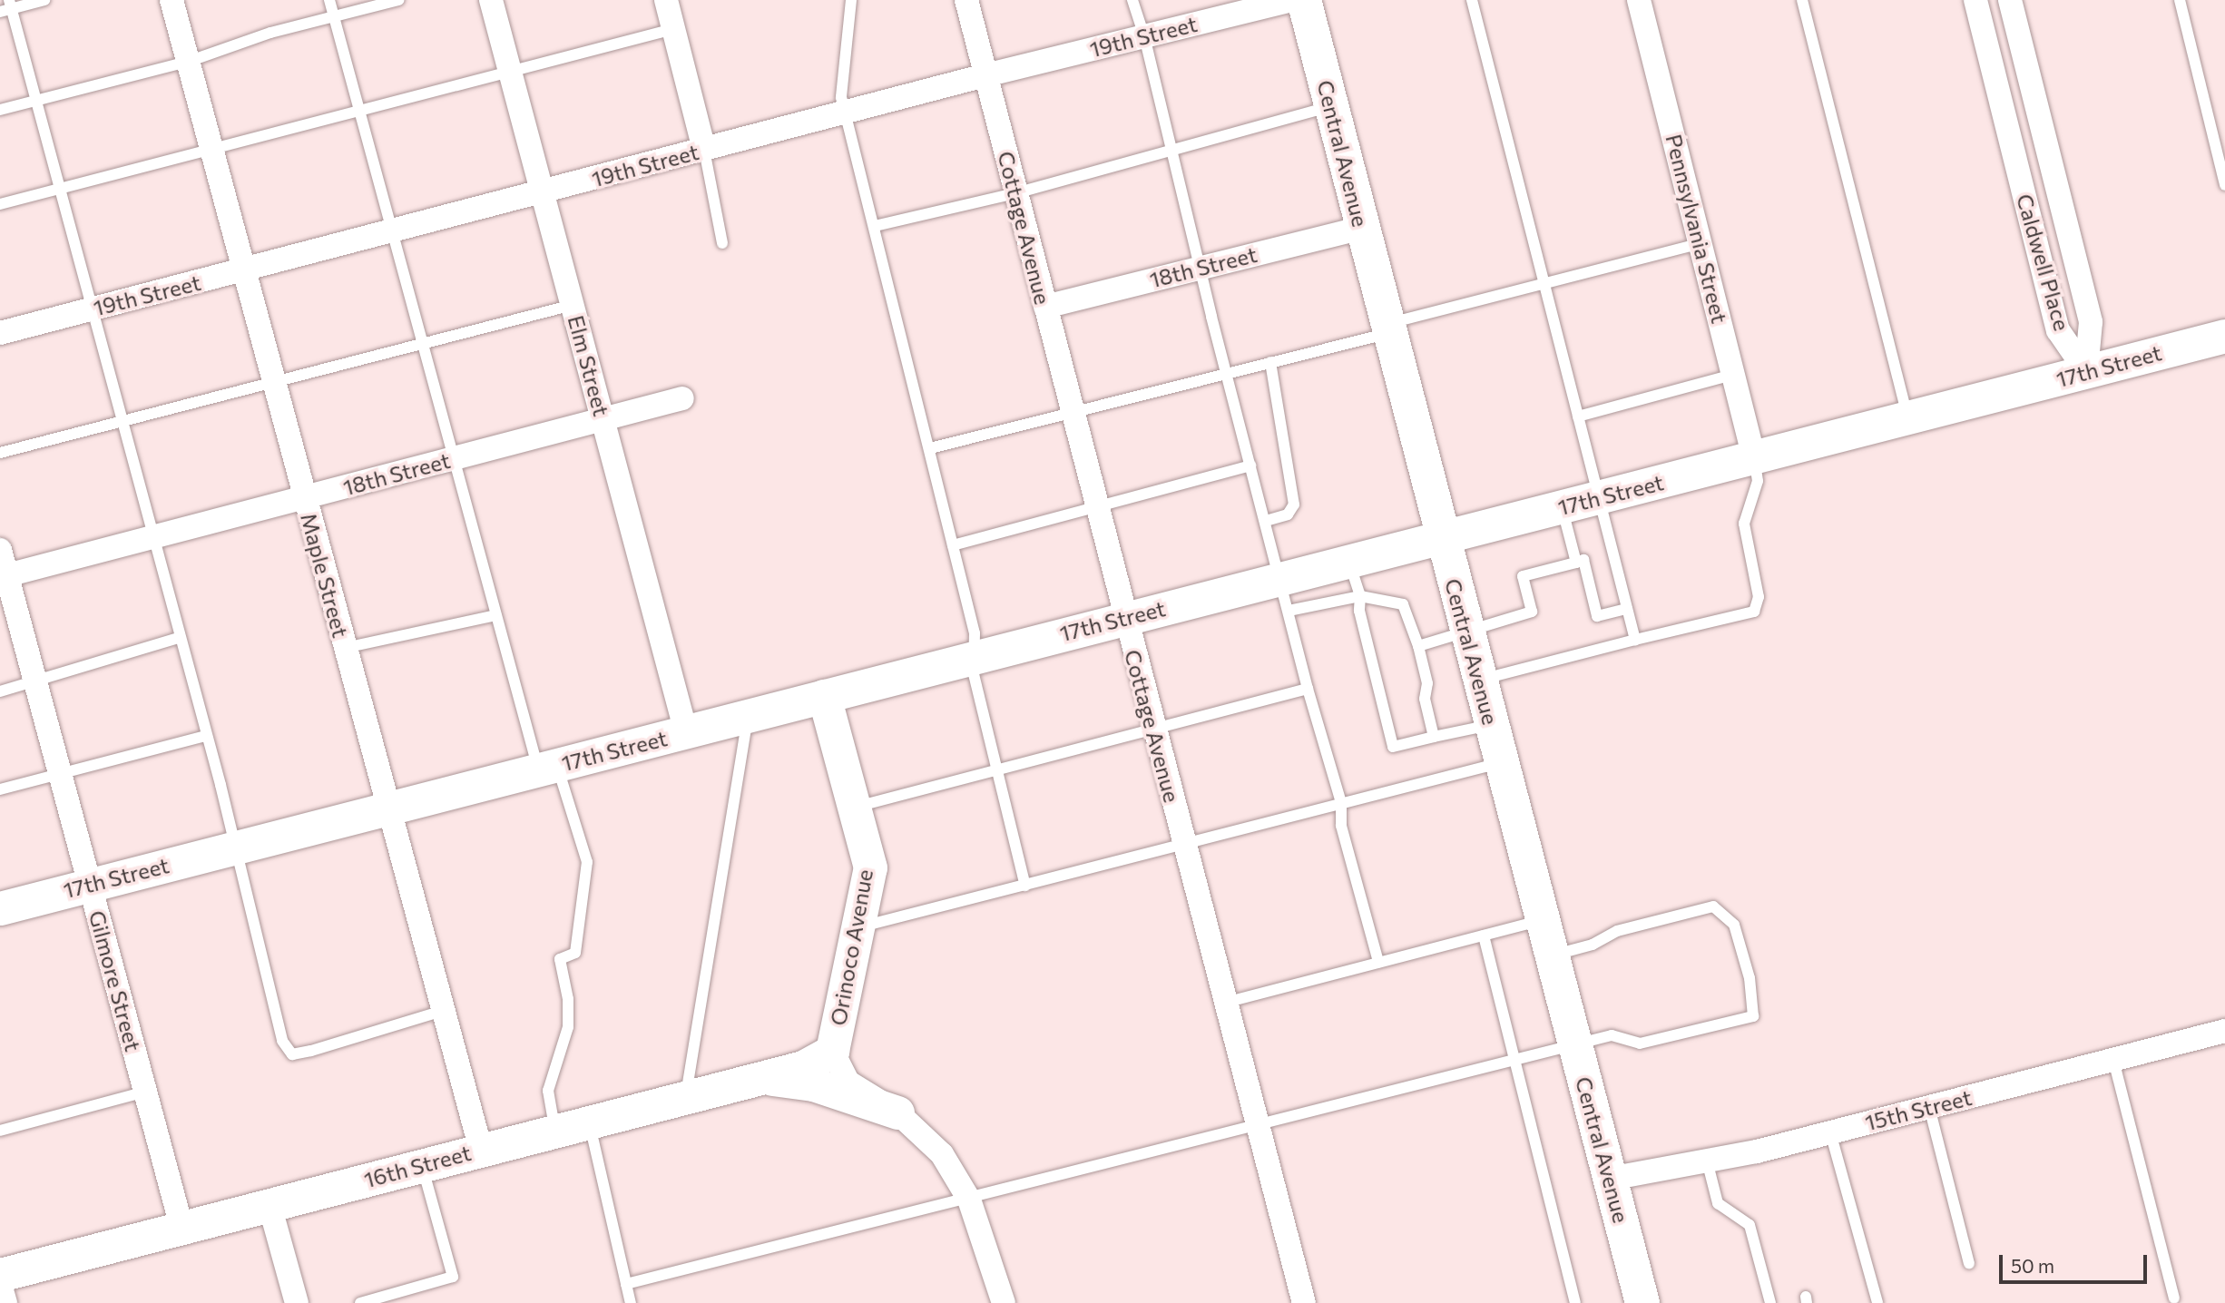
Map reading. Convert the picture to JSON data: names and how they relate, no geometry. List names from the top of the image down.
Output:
{
  "streets": {
    "main road": ["Central Avenue"],
    "street": [
      "19th Street",
      "Cottage Avenue",
      "Pennsylvania Street",
      "Caldwell Place",
      "18th Street",
      "Elm Street",
      "17th Street",
      "Maple Street",
      "Orinoco Avenue",
      "Gilmore Street",
      "15th Street",
      "16th Street"
    ]
  },
  "crossings": [
    ["19th Street", "Cottage Avenue"],
    ["19th Street", "Elm Street"],
    ["19th Street", "Maple Street"],
    ["Central Avenue", "18th Street"],
    ["Central Avenue", "17th Street"],
    ["Central Avenue", "15th Street"],
    ["Cottage Avenue", "18th Street"],
    ["Cottage Avenue", "17th Street"],
    ["Pennsylvania Street", "17th Street"],
    ["Caldwell Place", "17th Street"],
    ["18th Street", "Elm Street"],
    ["18th Street", "Maple Street"],
    ["18th Street", "Gilmore Street"],
    ["Elm Street", "17th Street"],
    ["17th Street", "Maple Street"],
    ["17th Street", "Orinoco Avenue"],
    ["17th Street", "Gilmore Street"],
    ["Maple Street", "16th Street"],
    ["Orinoco Avenue", "16th Street"],
    ["Gilmore Street", "16th Street"]
  ],
  "scale_bar": "50 m"
}
